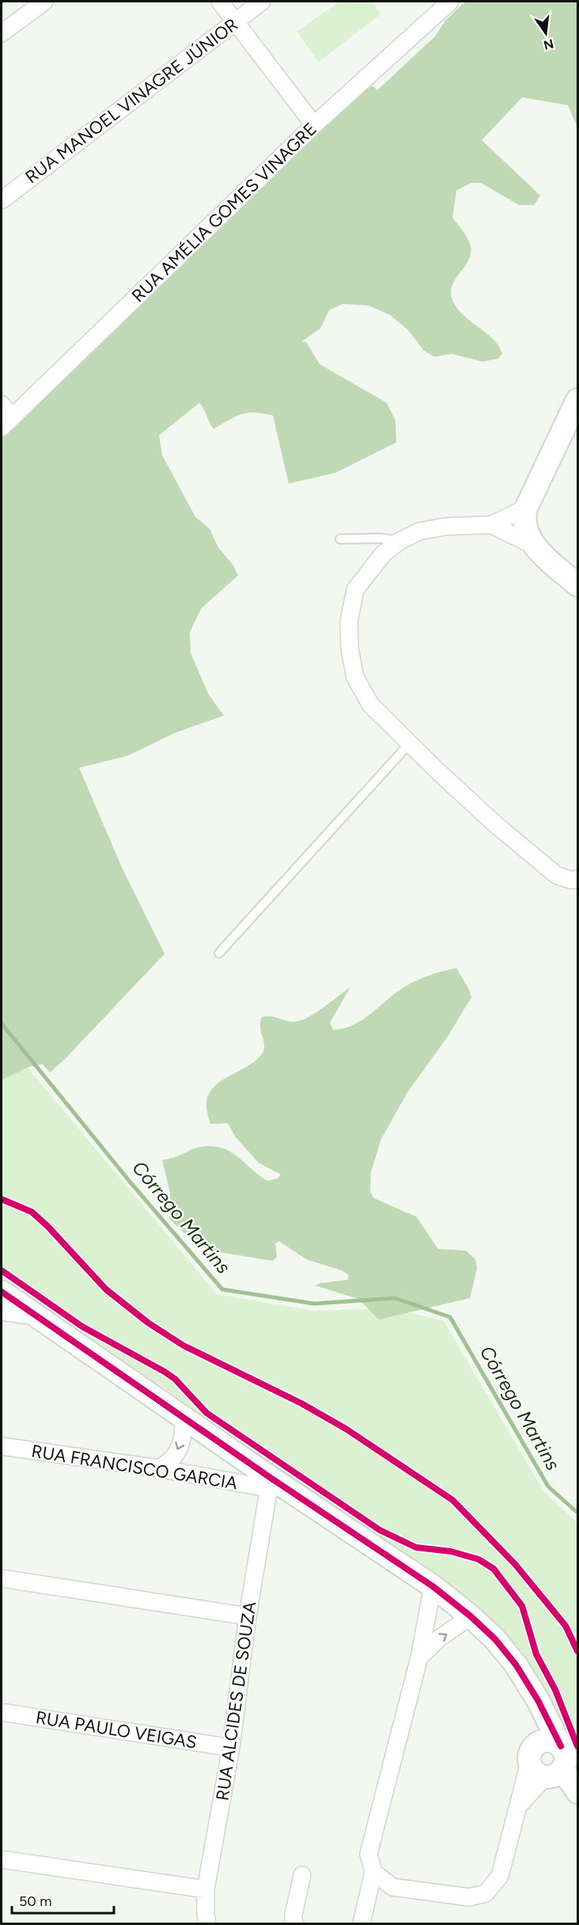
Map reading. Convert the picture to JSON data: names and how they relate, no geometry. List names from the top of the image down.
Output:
{
  "streets": {
    "street": [
      "RUA MANOEL VINAGRE JÚNIOR",
      "RUA AMÉLIA GOMES VINAGRE",
      "RUA FRANCISCO GARCIA",
      "RUA ALCIDES DE SOUZA",
      "RUA PAULO VEIGAS"
    ]
  },
  "crossings": [
    ["RUA FRANCISCO GARCIA", "RUA ALCIDES DE SOUZA"],
    ["RUA ALCIDES DE SOUZA", "RUA PAULO VEIGAS"]
  ],
  "water": ["Córrego Martins"],
  "scale_bar": "50 m",
  "north": "bottom"
}
